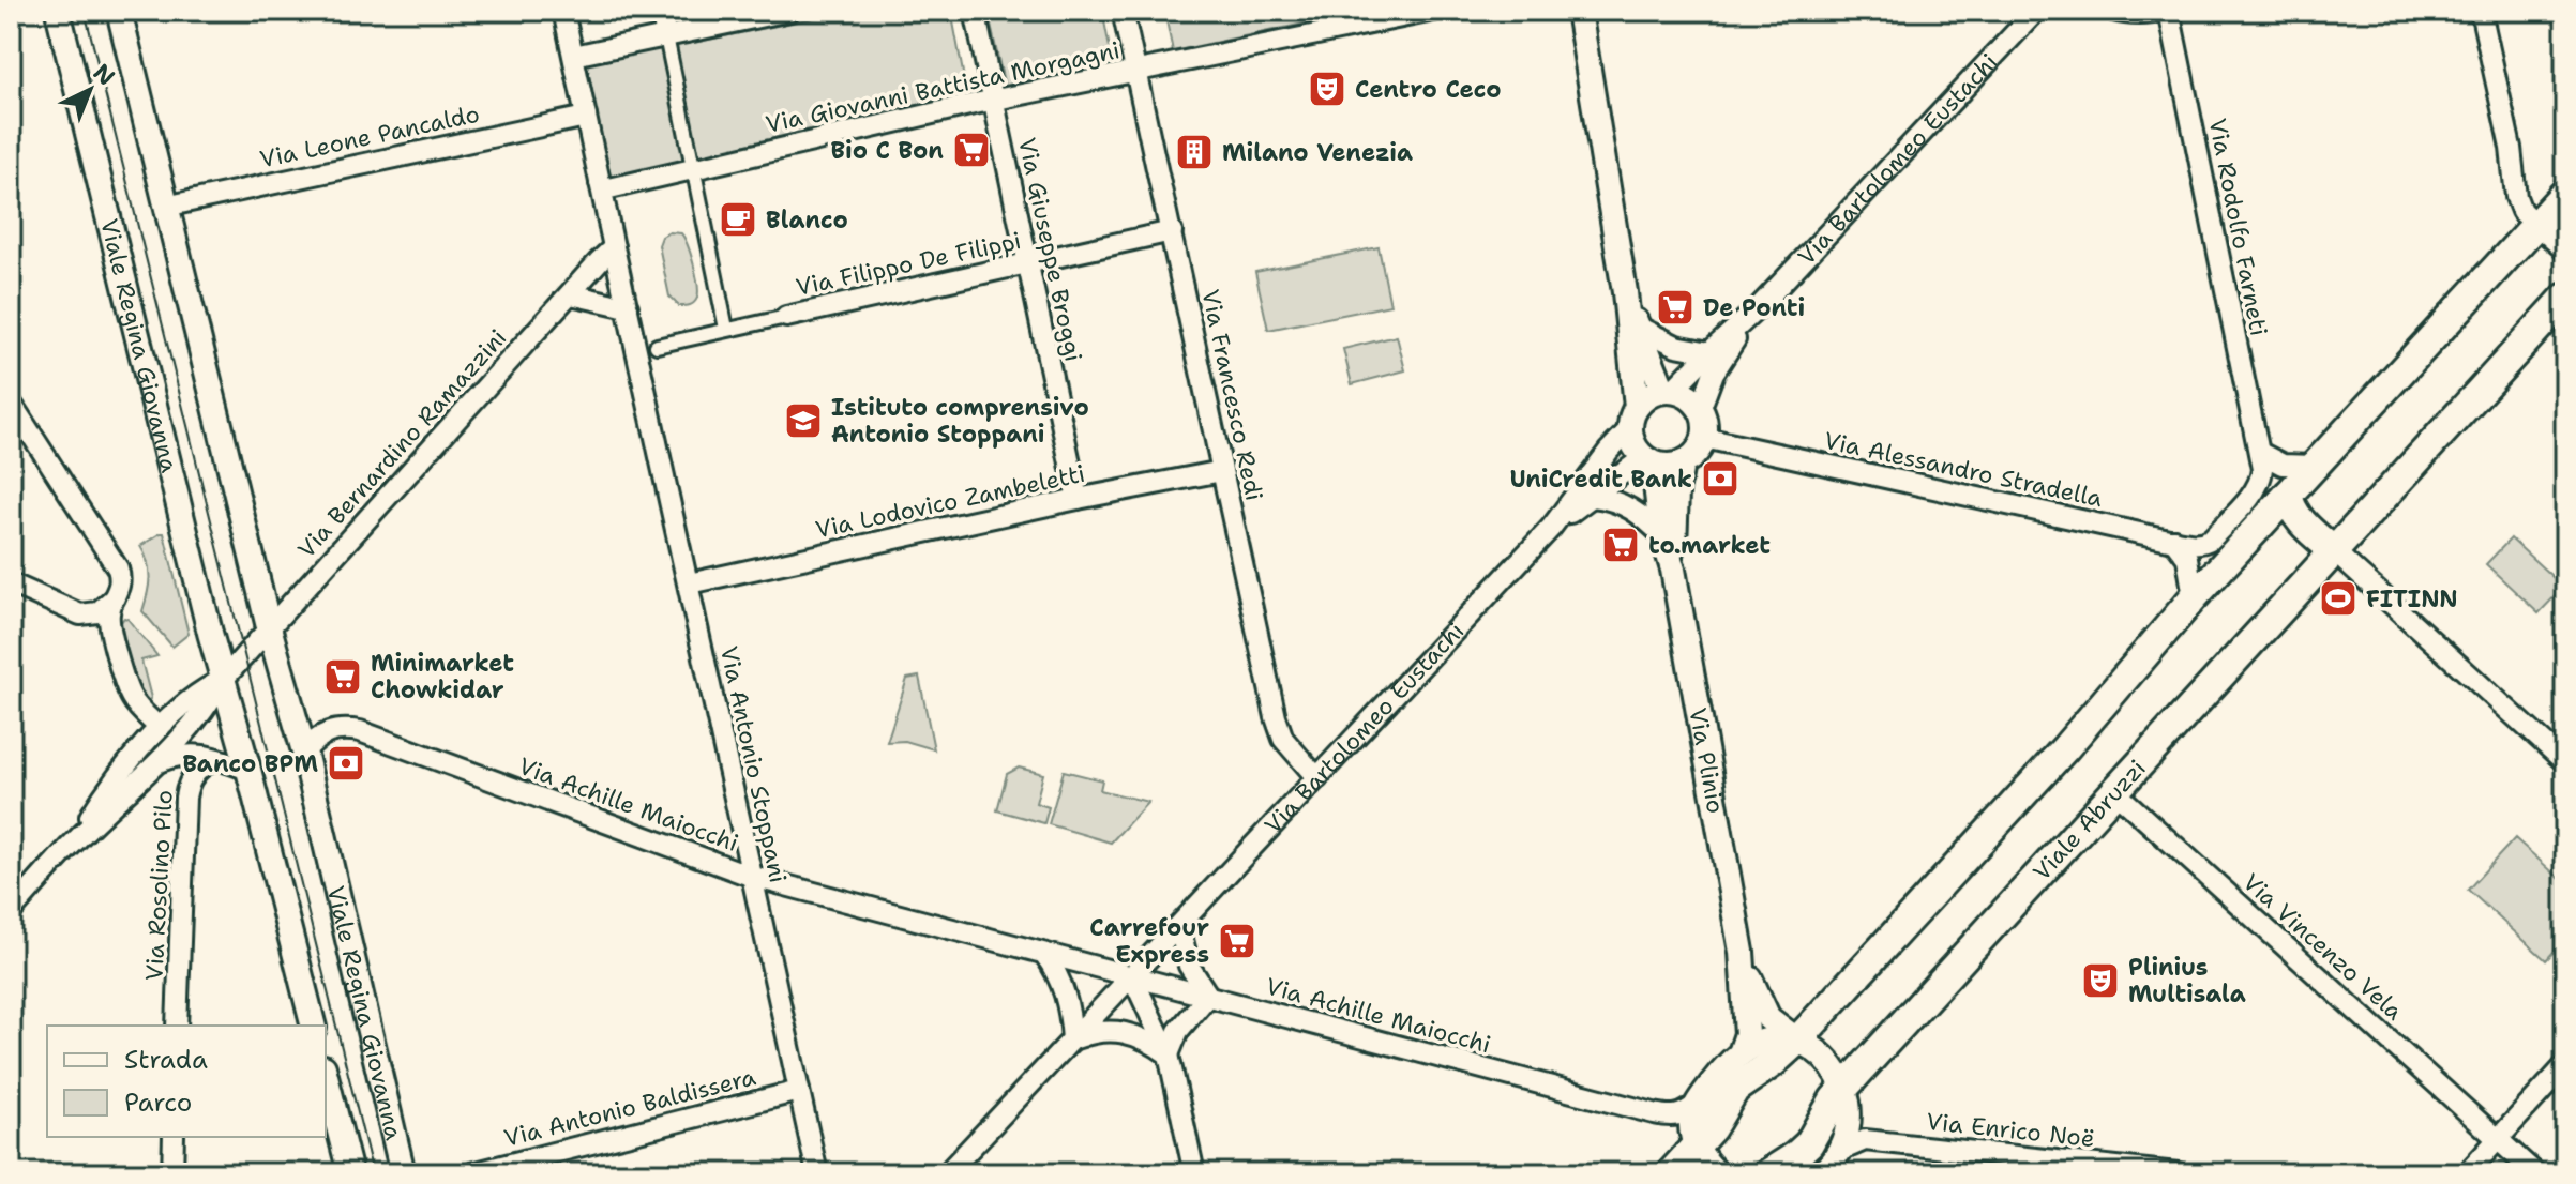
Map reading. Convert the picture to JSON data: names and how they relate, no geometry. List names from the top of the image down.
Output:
{
  "streets": {
    "main road": ["Viale Abruzzi"],
    "street": [
      "Via Giovanni Battista Morgagni",
      "Via Leone Pancaldo",
      "Via Bartolomeo Eustachi",
      "Via Rodolfo Farneti",
      "Via Giuseppe Broggi",
      "Via Filippo De Filippi",
      "Viale Regina Giovanna",
      "Via Francesco Redi",
      "Via Bernardino Ramazzini",
      "Via Alessandro Stradella",
      "Via Lodovico Zambeletti",
      "Via Plinio",
      "Via Antonio Stoppani",
      "Via Achille Maiocchi",
      "Via Rosolino Pilo",
      "Via Vincenzo Vela",
      "Via Antonio Baldissera",
      "Via Enrico Noë"
    ]
  },
  "crossings": [
    ["Via Giovanni Battista Morgagni", "Via Giuseppe Broggi"],
    ["Via Giovanni Battista Morgagni", "Via Francesco Redi"],
    ["Via Giovanni Battista Morgagni", "Via Antonio Stoppani"],
    ["Via Leone Pancaldo", "Via Antonio Stoppani"],
    ["Via Bartolomeo Eustachi", "Via Francesco Redi"],
    ["Via Bartolomeo Eustachi", "Via Alessandro Stradella"],
    ["Via Bartolomeo Eustachi", "Via Plinio"],
    ["Via Bartolomeo Eustachi", "Via Achille Maiocchi"],
    ["Via Rodolfo Farneti", "Via Alessandro Stradella"],
    ["Via Giuseppe Broggi", "Via Filippo De Filippi"],
    ["Via Giuseppe Broggi", "Via Lodovico Zambeletti"],
    ["Via Filippo De Filippi", "Via Francesco Redi"],
    ["Viale Regina Giovanna", "Via Bernardino Ramazzini"],
    ["Viale Regina Giovanna", "Via Achille Maiocchi"],
    ["Via Francesco Redi", "Via Lodovico Zambeletti"],
    ["Via Bernardino Ramazzini", "Via Antonio Stoppani"],
    ["Via Alessandro Stradella", "Via Plinio"],
    ["Via Lodovico Zambeletti", "Via Antonio Stoppani"],
    ["Via Antonio Stoppani", "Via Achille Maiocchi"],
    ["Via Antonio Stoppani", "Via Antonio Baldissera"],
    ["Viale Abruzzi", "Via Vincenzo Vela"]
  ],
  "places": {
    "theatre": ["Centro Ceco", "Plinius Multisala"],
    "supermarket": [
      "Bio C Bon",
      "De Ponti",
      "to.market",
      "Minimarket Chowkidar",
      "Carrefour Express"
    ],
    "building": ["Milano Venezia"],
    "cafe": ["Blanco"],
    "school or university": ["Istituto comprensivo Antonio Stoppani"],
    "bank": ["UniCredit Bank", "Banco BPM"],
    "sports": ["FITINN"]
  },
  "legend": ["Strada", "Parco"],
  "north": "top right"
}
